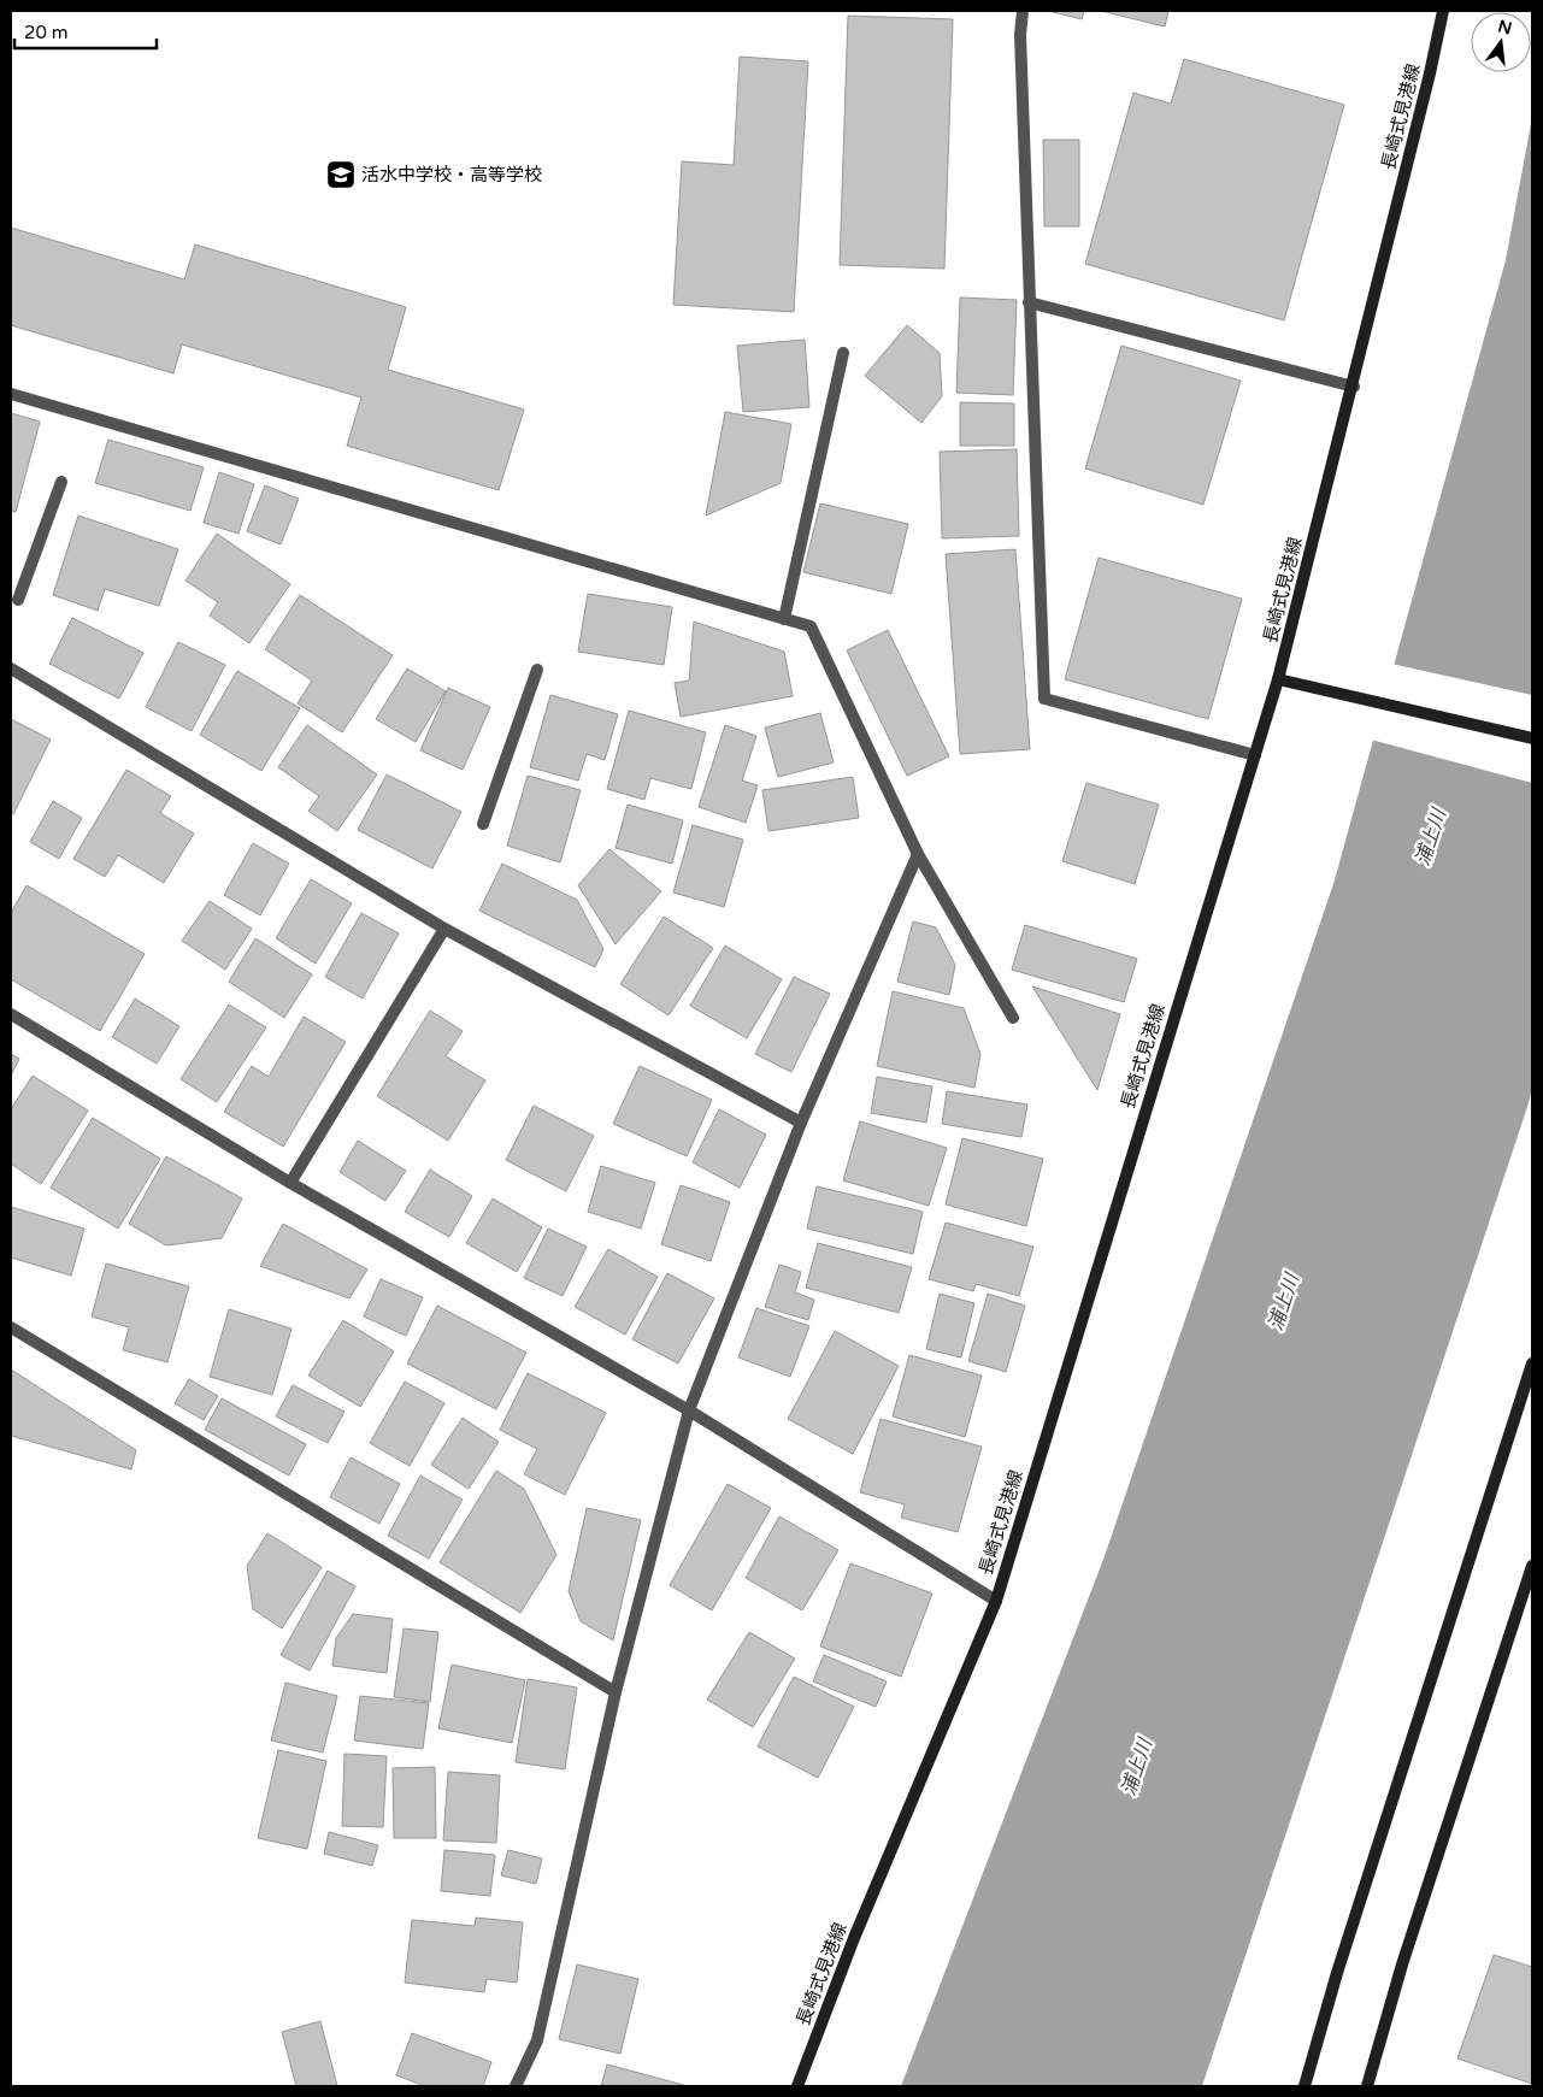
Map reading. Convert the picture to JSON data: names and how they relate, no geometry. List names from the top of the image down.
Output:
{
  "streets": {
    "main road": ["長崎式見港線"]
  },
  "water": ["浦上川"],
  "places": {
    "school or university": ["活水中学校・高等学校"]
  },
  "scale_bar": "20 m",
  "north": "top"
}
